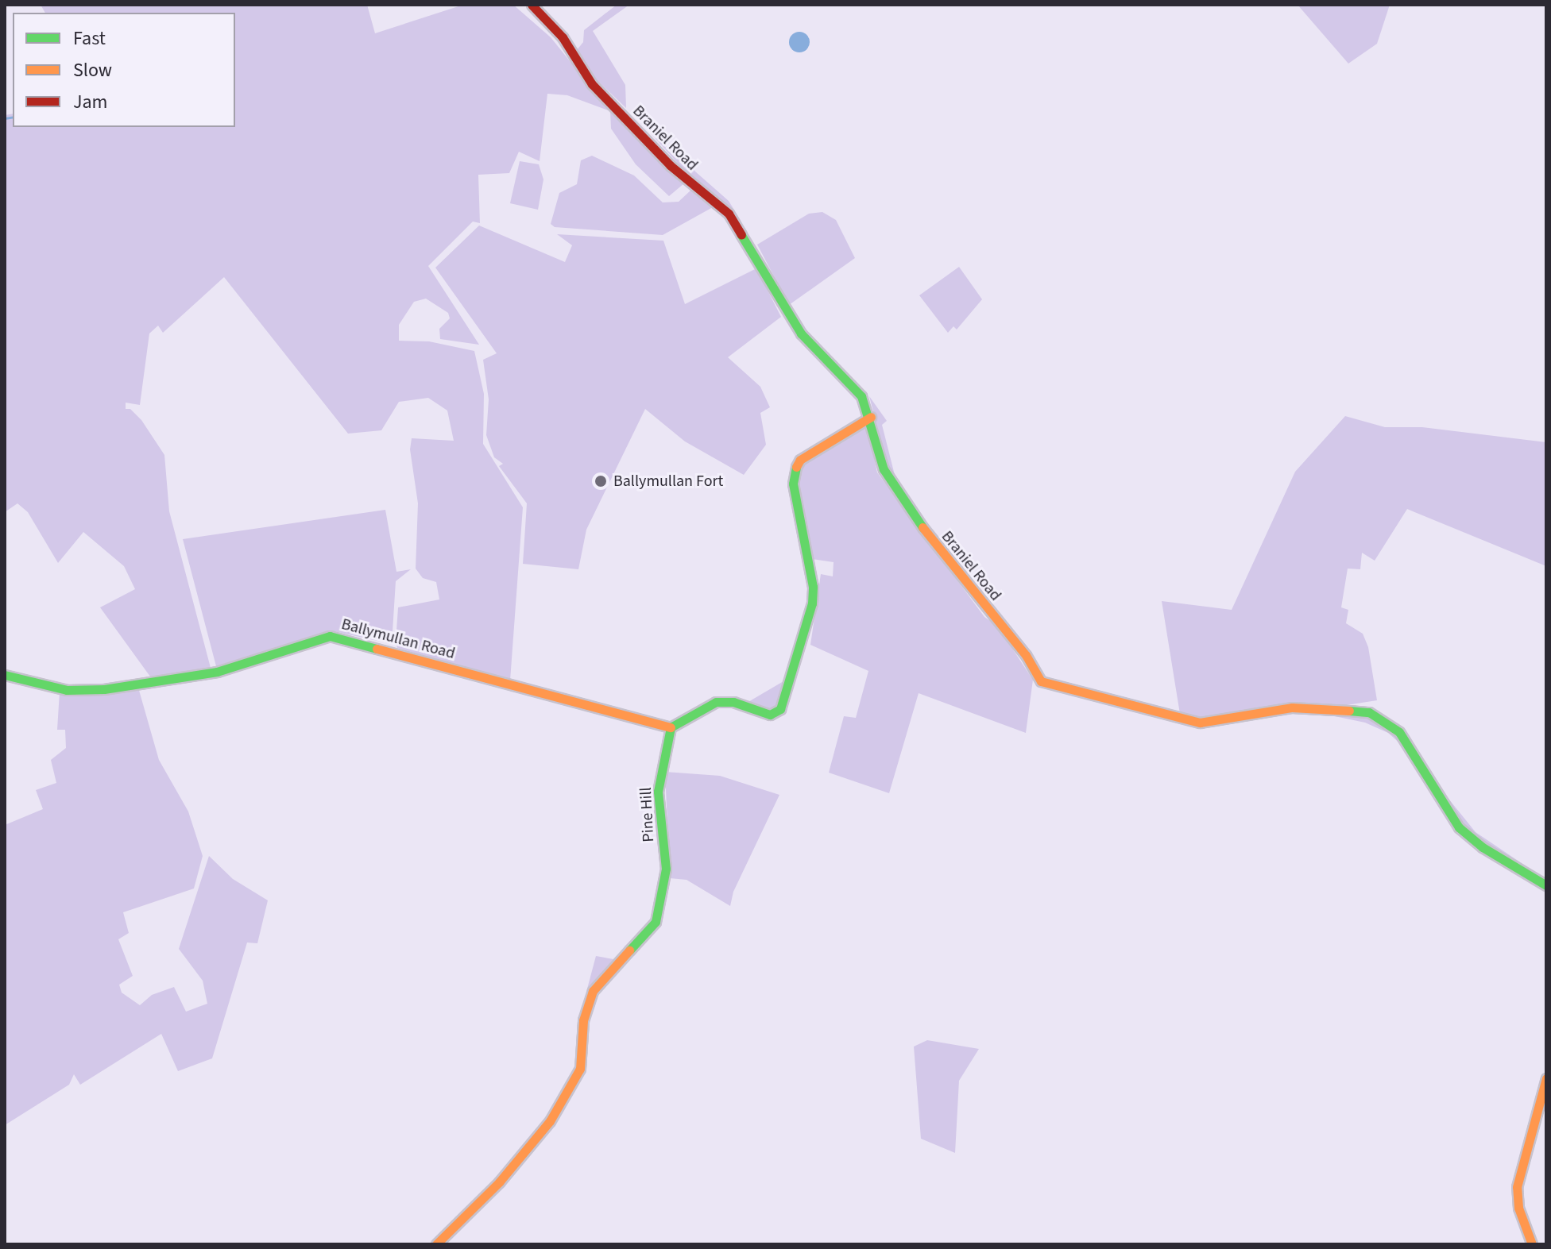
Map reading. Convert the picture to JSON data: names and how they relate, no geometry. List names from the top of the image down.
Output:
{
  "streets": {
    "street": ["Braniel Road", "Ballymullan Road", "Pine Hill"]
  },
  "crossings": [
    ["Ballymullan Road", "Pine Hill"]
  ],
  "places": ["Ballymullan Fort"],
  "legend": ["Fast", "Slow", "Jam"]
}
